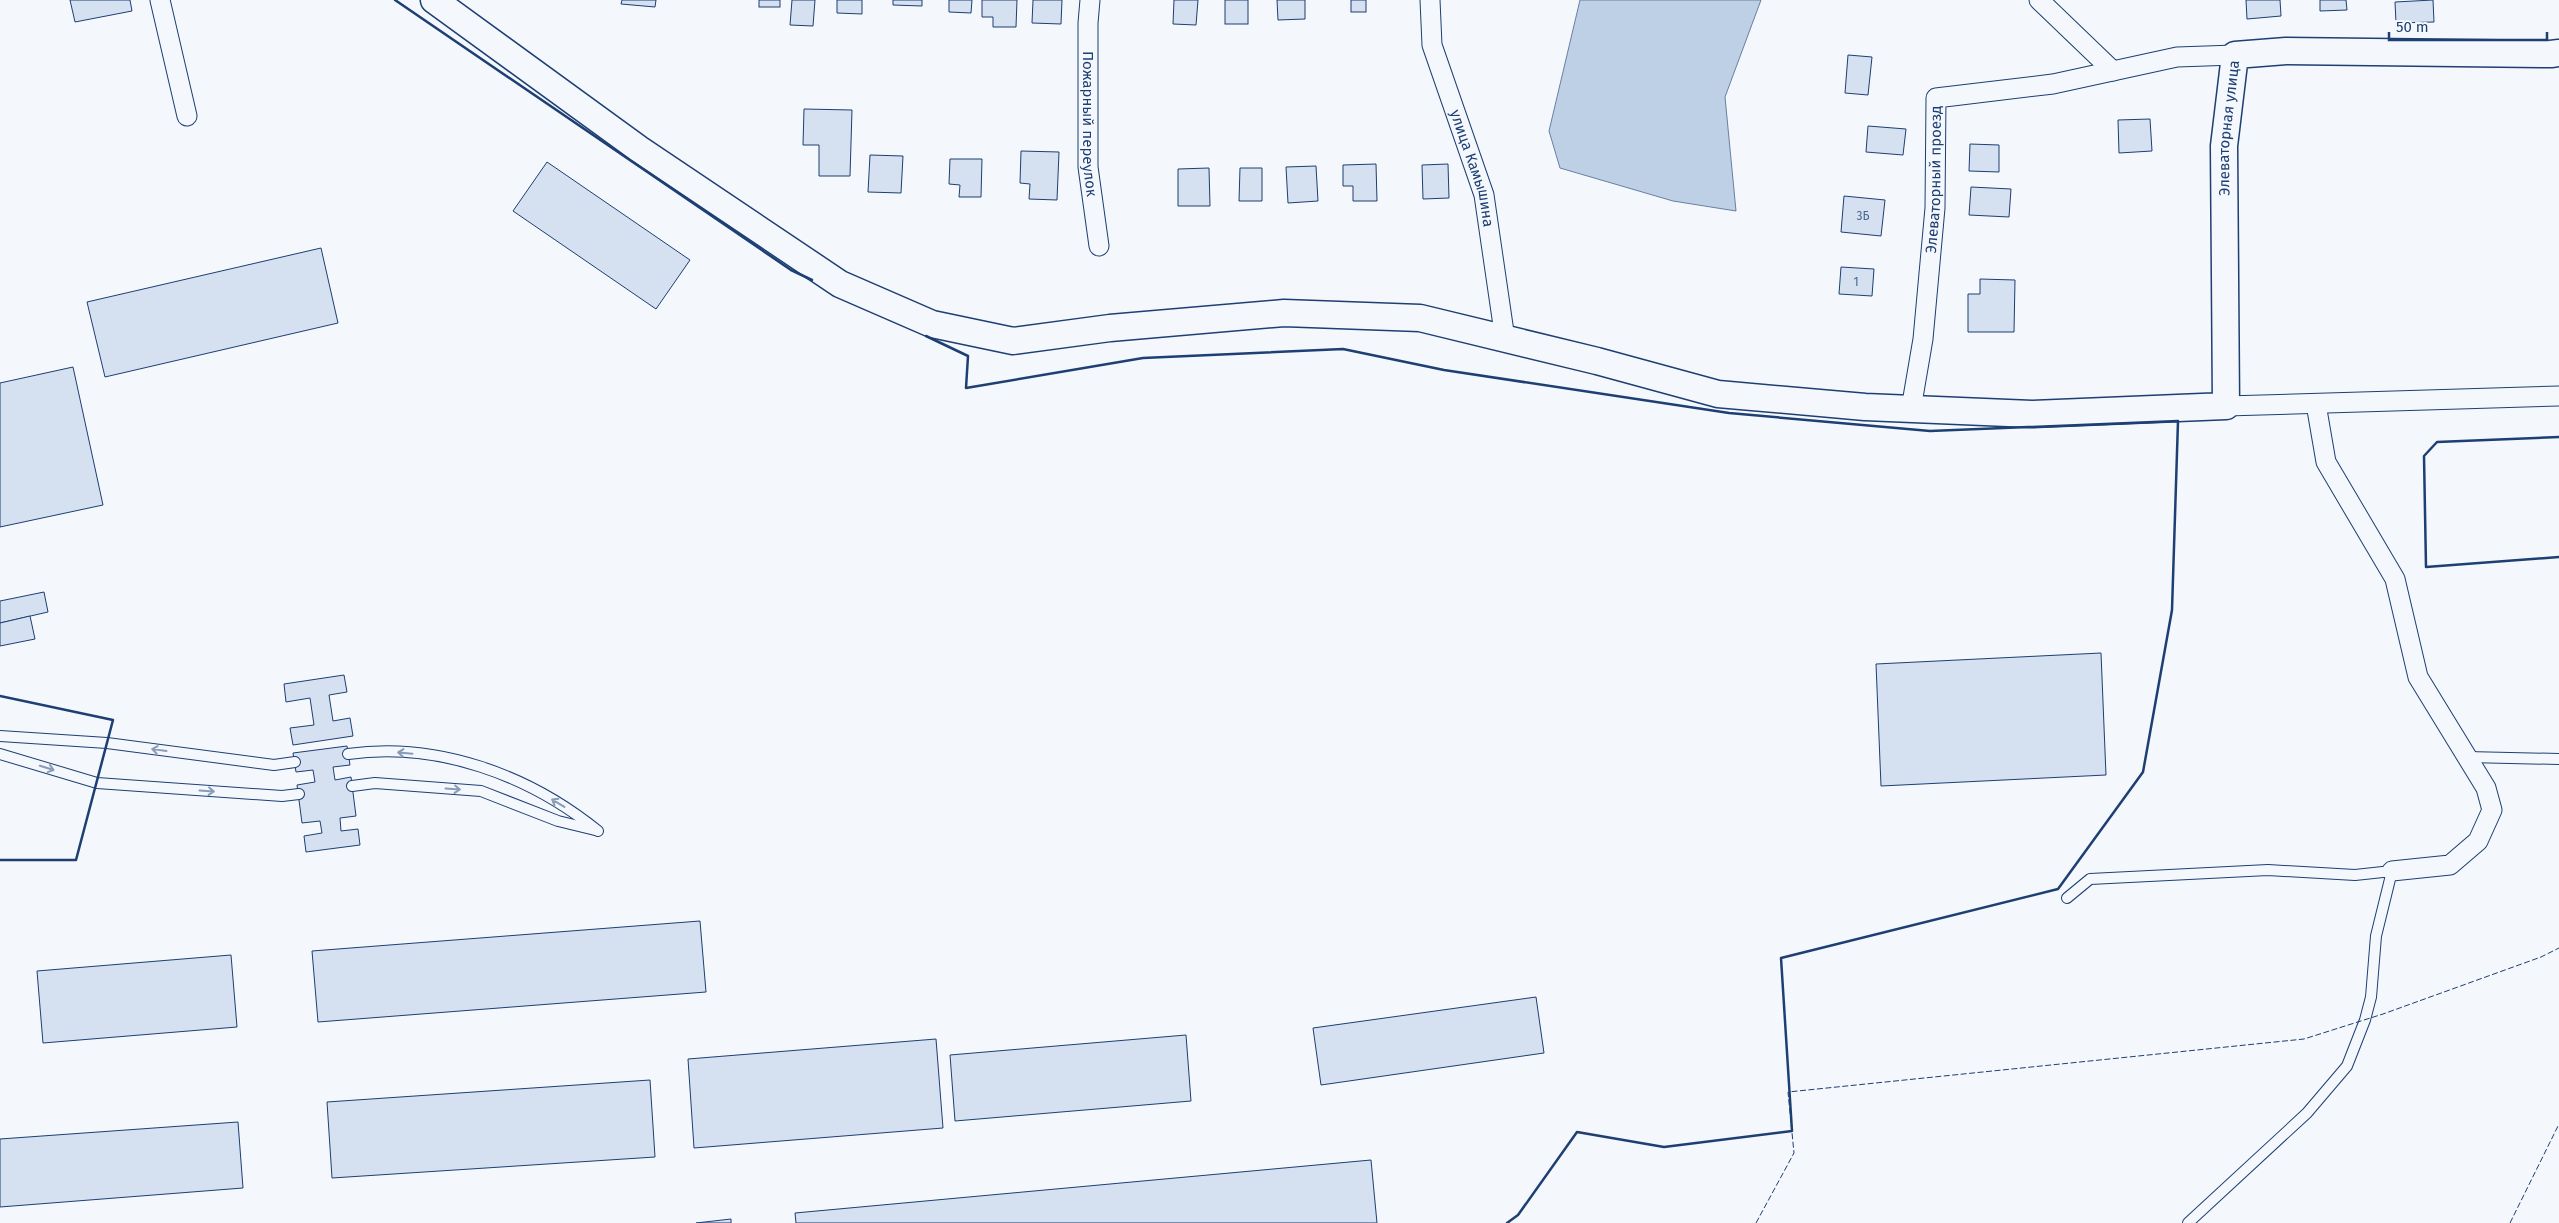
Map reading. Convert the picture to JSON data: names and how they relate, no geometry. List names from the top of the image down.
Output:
{
  "streets": {
    "street": [
      "Пожарный переулок",
      "Элеваторная улица",
      "улица Камышина",
      "Элеваторный проезд"
    ]
  },
  "crossings": [
    ["Элеваторная улица", "Элеваторный проезд"]
  ],
  "house_numbers": ["3Б", "1"],
  "scale_bar": "50 m"
}
